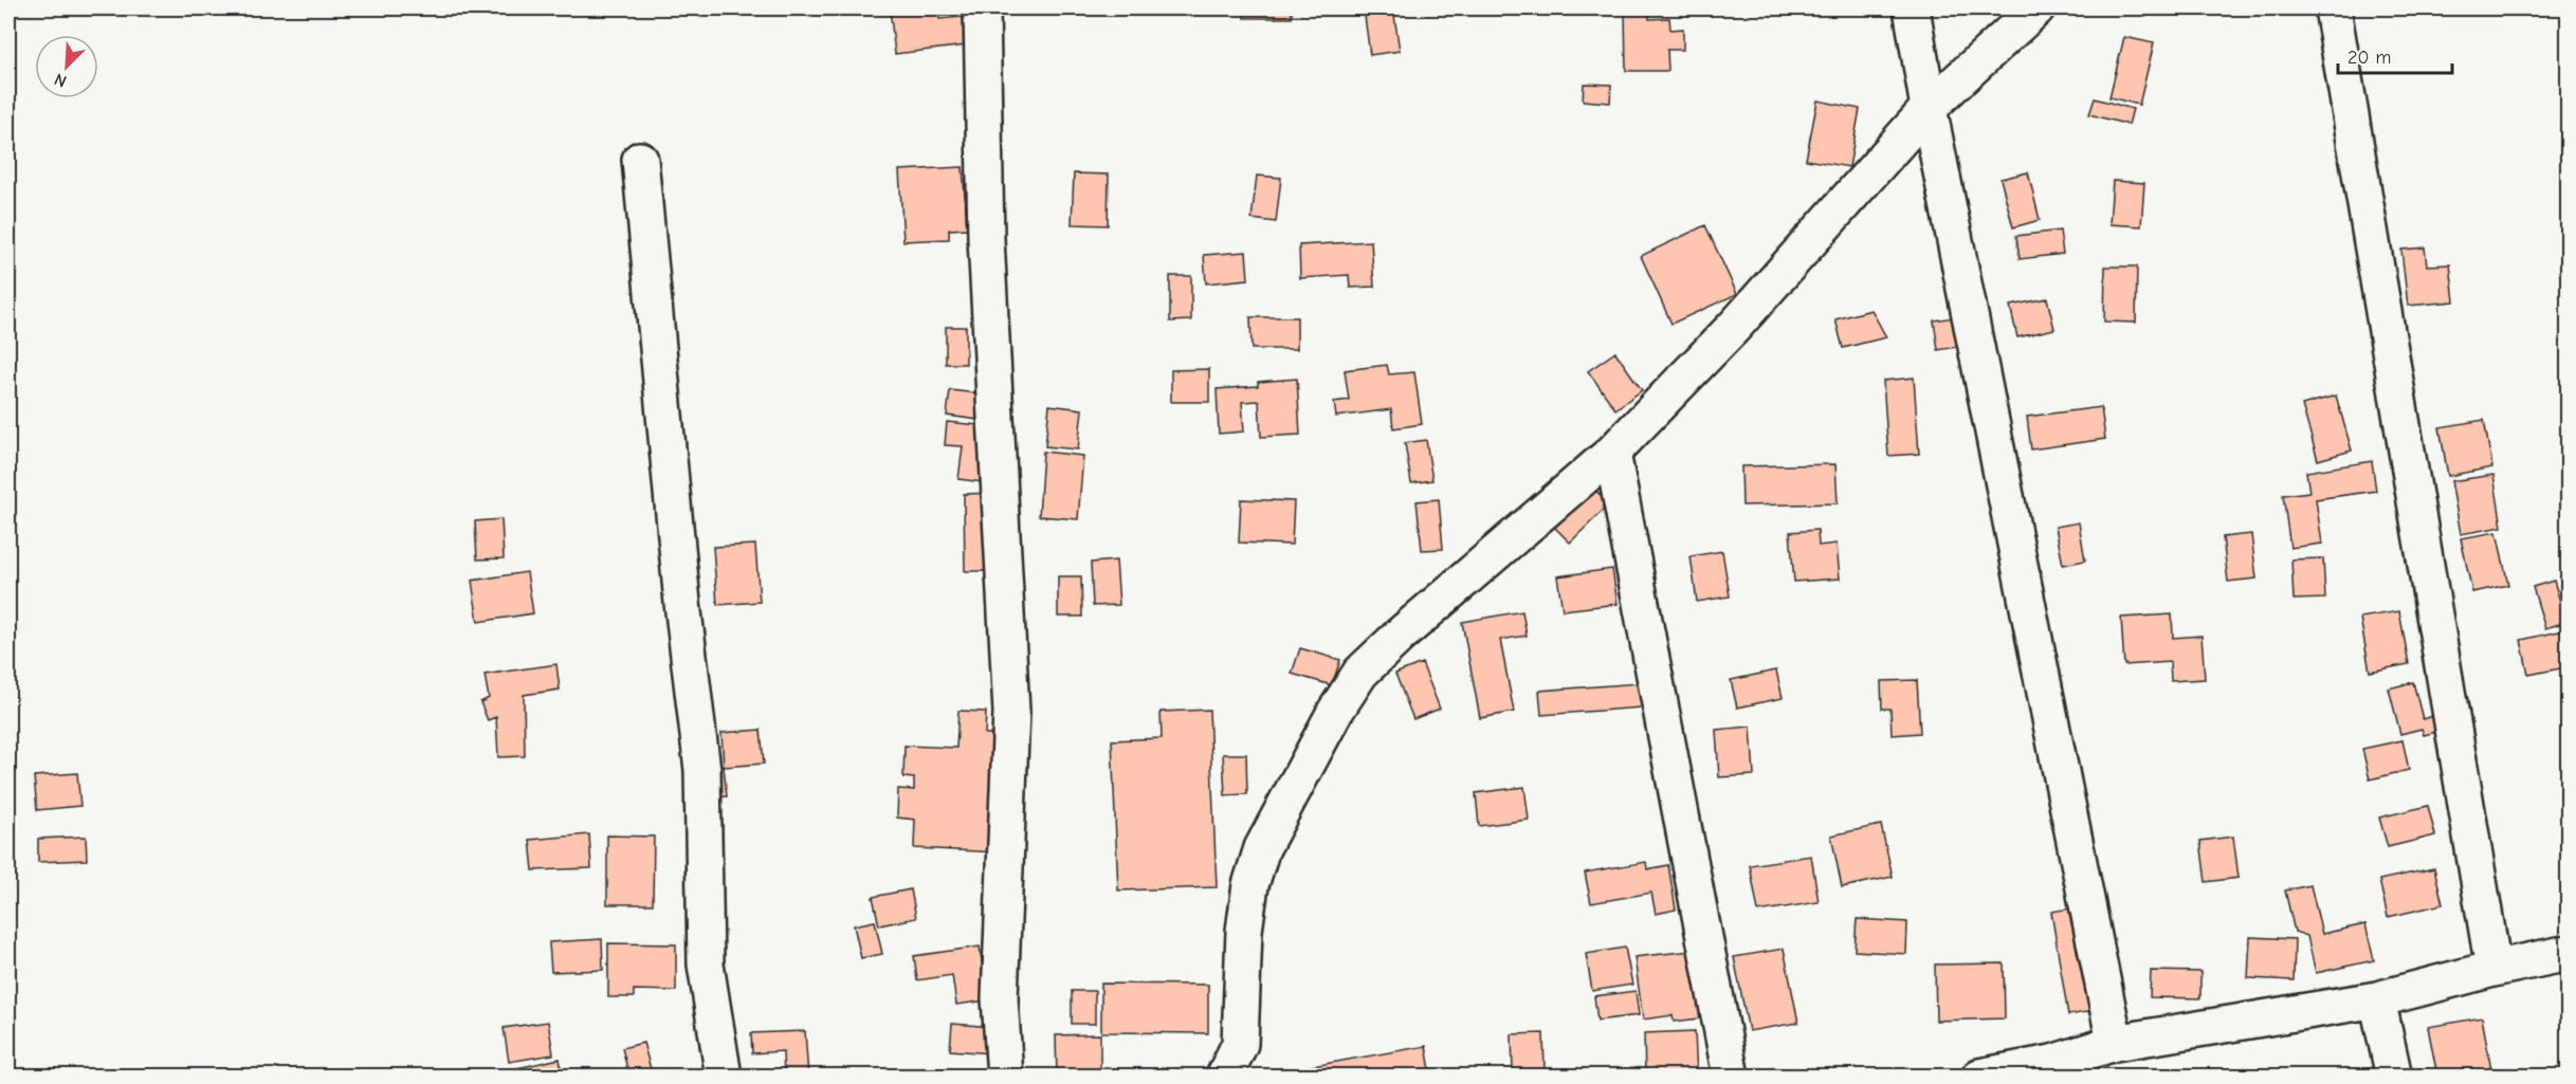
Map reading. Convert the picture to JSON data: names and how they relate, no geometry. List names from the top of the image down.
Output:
{
  "scale_bar": "20 m",
  "north": "bottom left"
}
